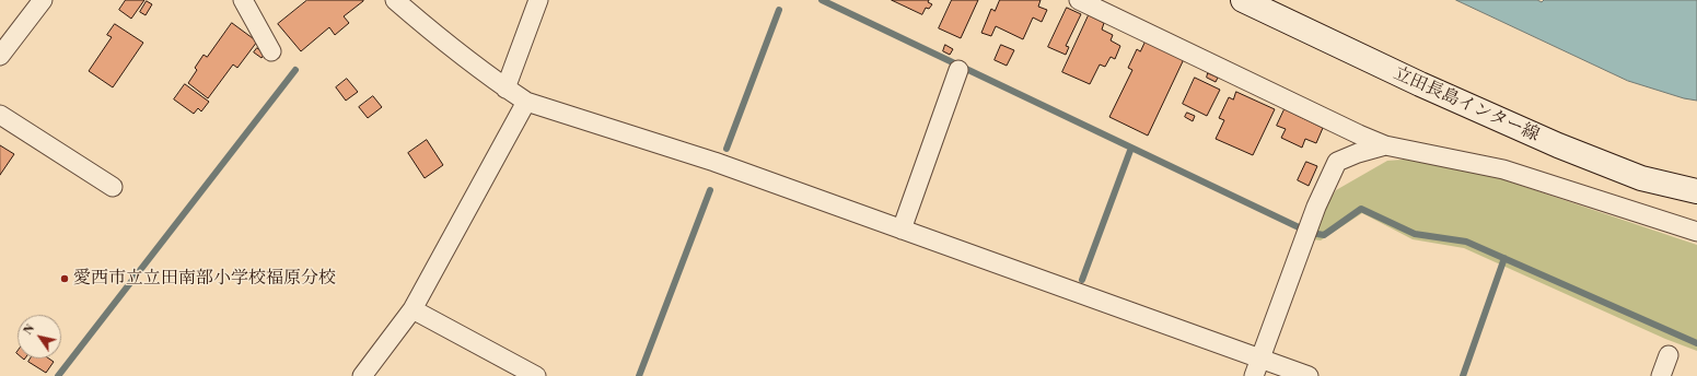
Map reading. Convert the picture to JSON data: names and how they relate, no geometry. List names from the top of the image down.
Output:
{
  "streets": {
    "main road": ["立田長島インター線"]
  },
  "places": ["愛西市立立田南部小学校福原分校"],
  "north": "top left"
}
